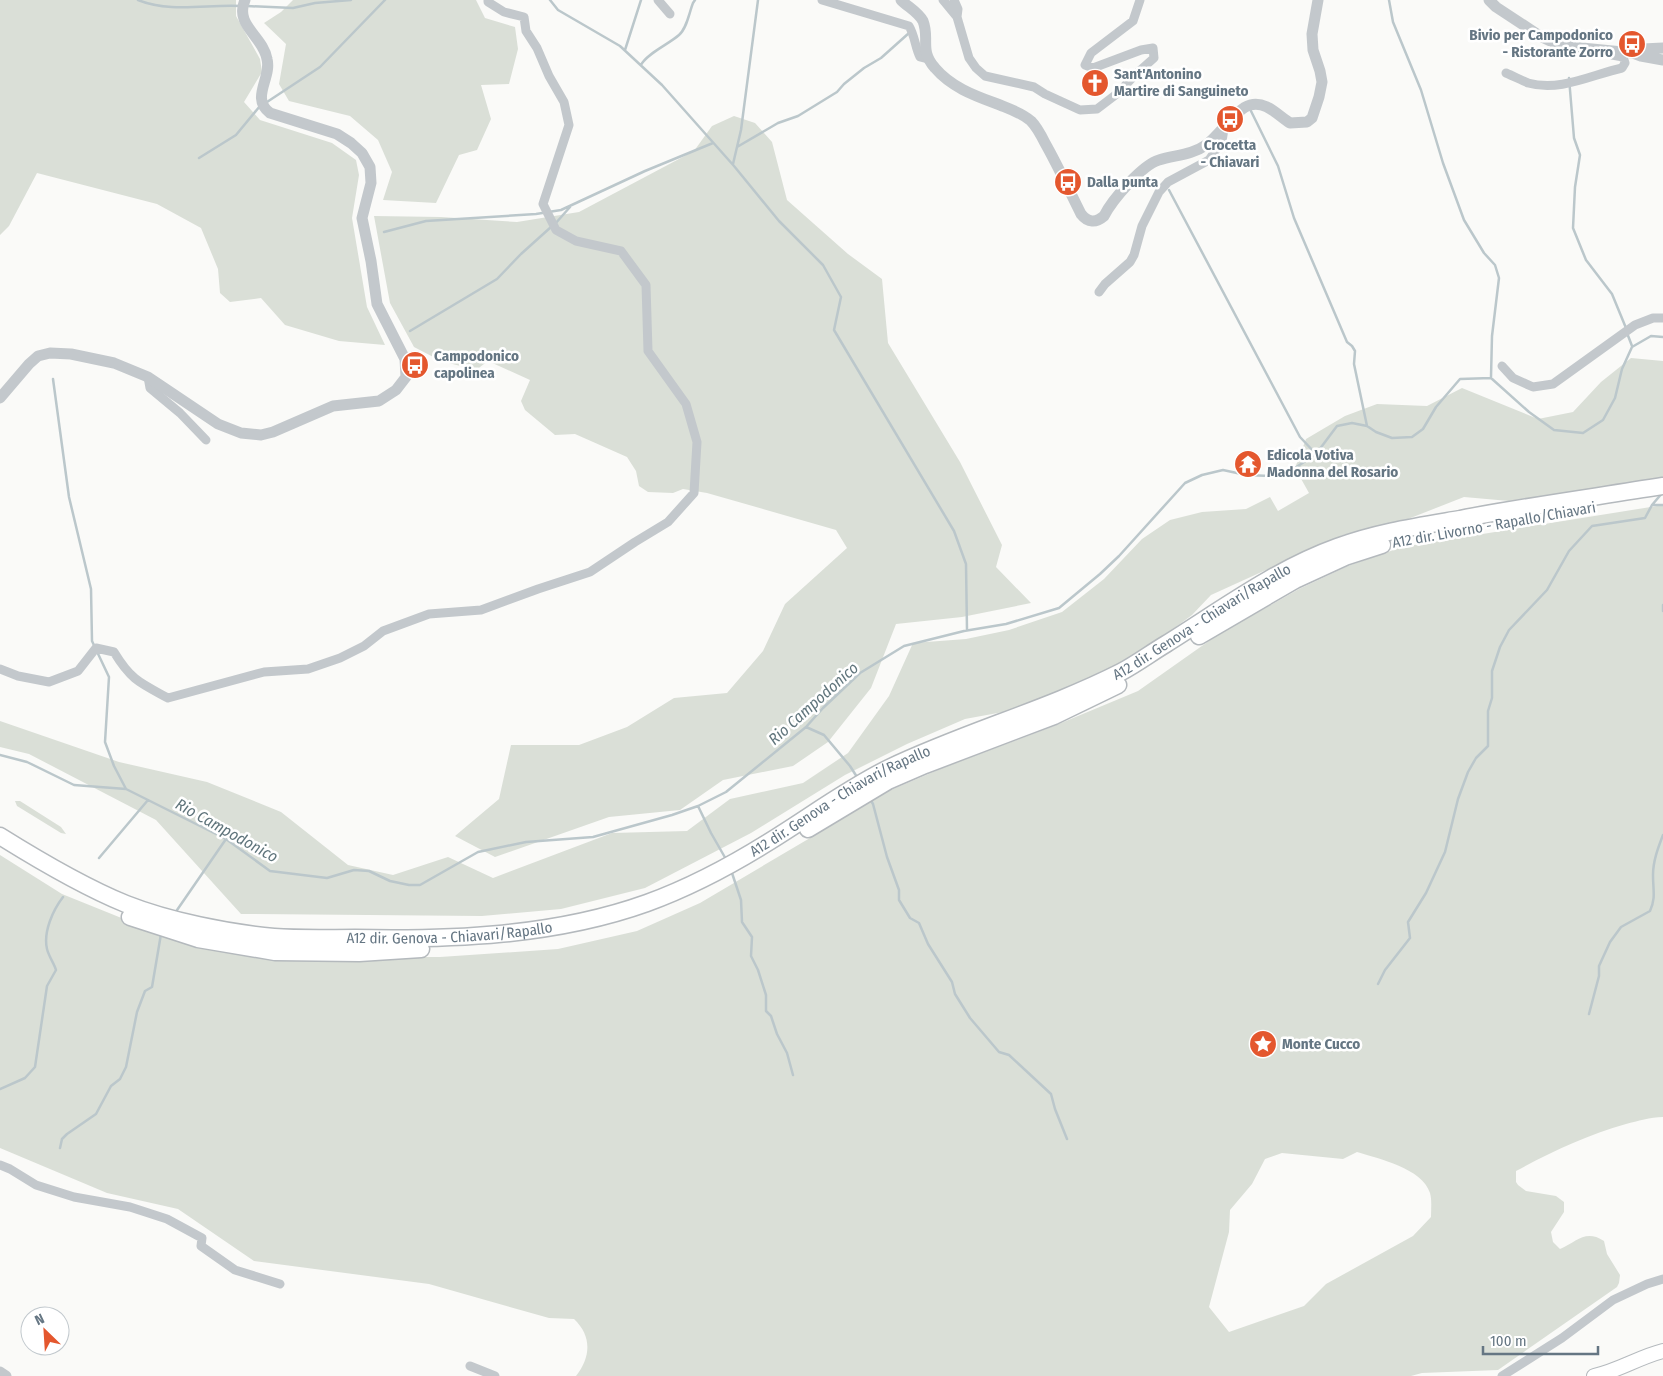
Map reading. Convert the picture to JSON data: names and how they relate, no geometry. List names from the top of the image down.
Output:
{
  "streets": {
    "highway": ["A12 dir. Livorno - Rapallo/Chiavari", "A12 dir. Genova - Chiavari/Rapallo"]
  },
  "crossings": [
    ["A12 dir. Livorno - Rapallo/Chiavari", "A12 dir. Genova - Chiavari/Rapallo"]
  ],
  "water": ["Rio Campodonico"],
  "places": {
    "bus stop": [
      "Bivio per Campodonico - Ristorante Zorro",
      "Crocetta - Chiavari",
      "Dalla punta",
      "Campodonico capolinea"
    ],
    "church": ["Sant'Antonino Martire di Sanguineto"],
    "temple": ["Edicola Votiva Madonna del Rosario"],
    "place": ["Monte Cucco"]
  },
  "scale_bar": "100 m",
  "north": "top left"
}
